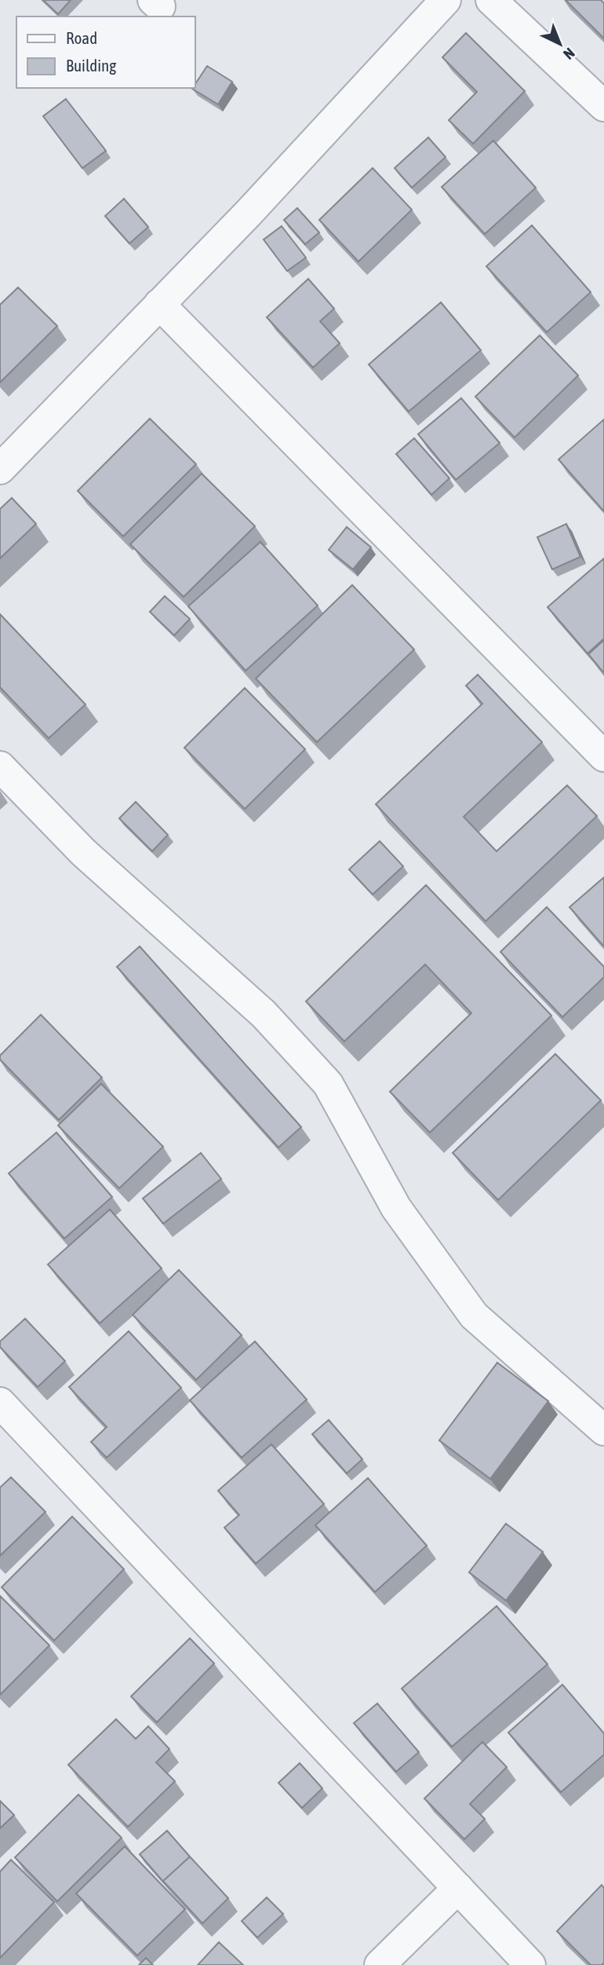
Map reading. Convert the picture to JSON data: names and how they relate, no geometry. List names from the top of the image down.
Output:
{
  "legend": ["Road", "Building"],
  "north": "bottom right"
}
